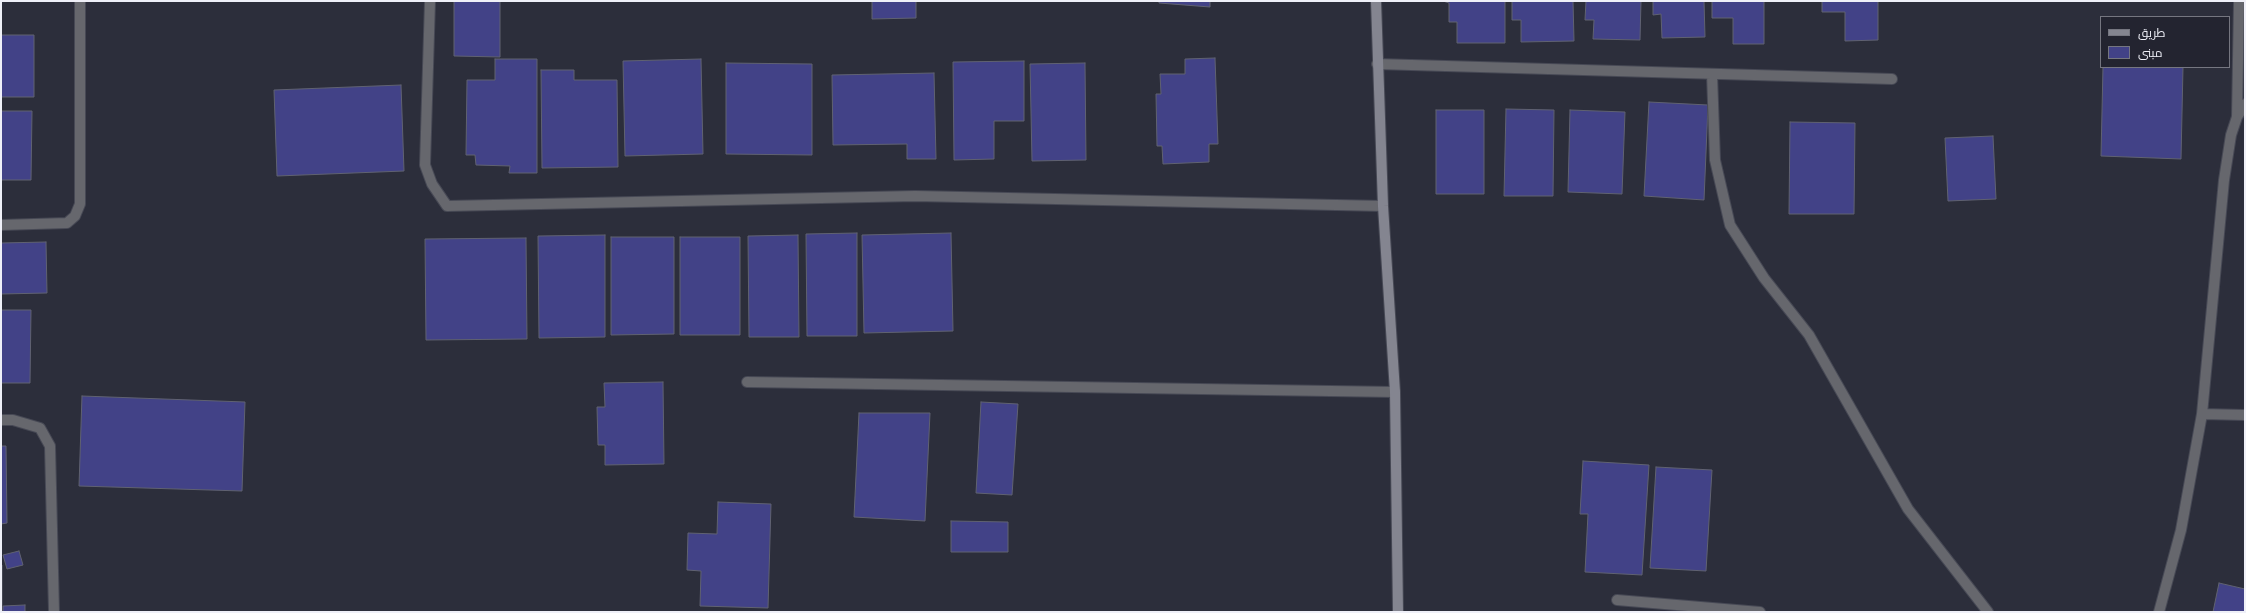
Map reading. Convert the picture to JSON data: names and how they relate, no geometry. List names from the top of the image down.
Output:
{
  "legend": ["طريق", "مبنى"]
}
